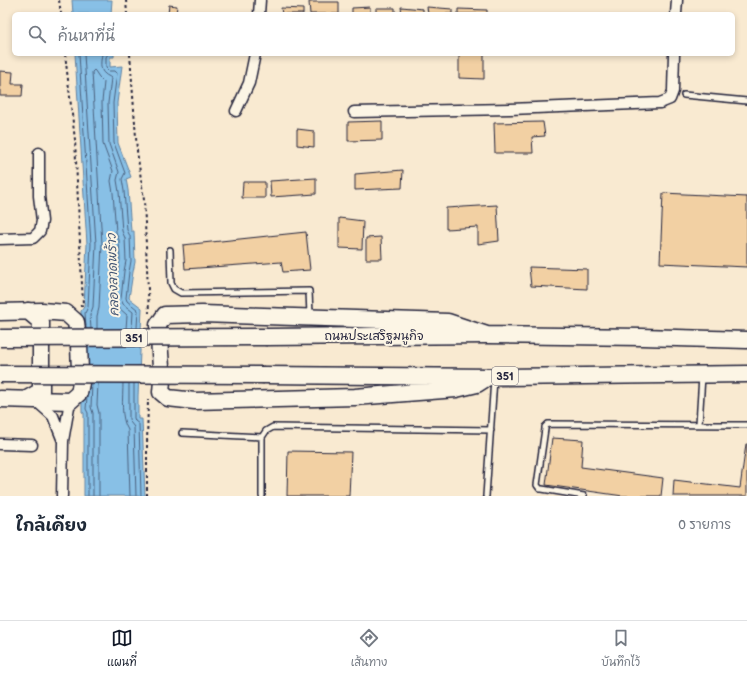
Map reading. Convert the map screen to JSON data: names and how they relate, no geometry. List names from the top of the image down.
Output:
{
  "streets": {
    "main road": ["ถนนประเสริฐมนูกิจ", "351"]
  },
  "water": ["คลองลาดพร้าว"],
  "page": {
    "search": "ค้นหาที่นี่",
    "heading": ["ใกล้เคียง", "0 รายการ"],
    "nav": ["แผนที่", "เส้นทาง", "บันทึกไว้"]
  }
}
